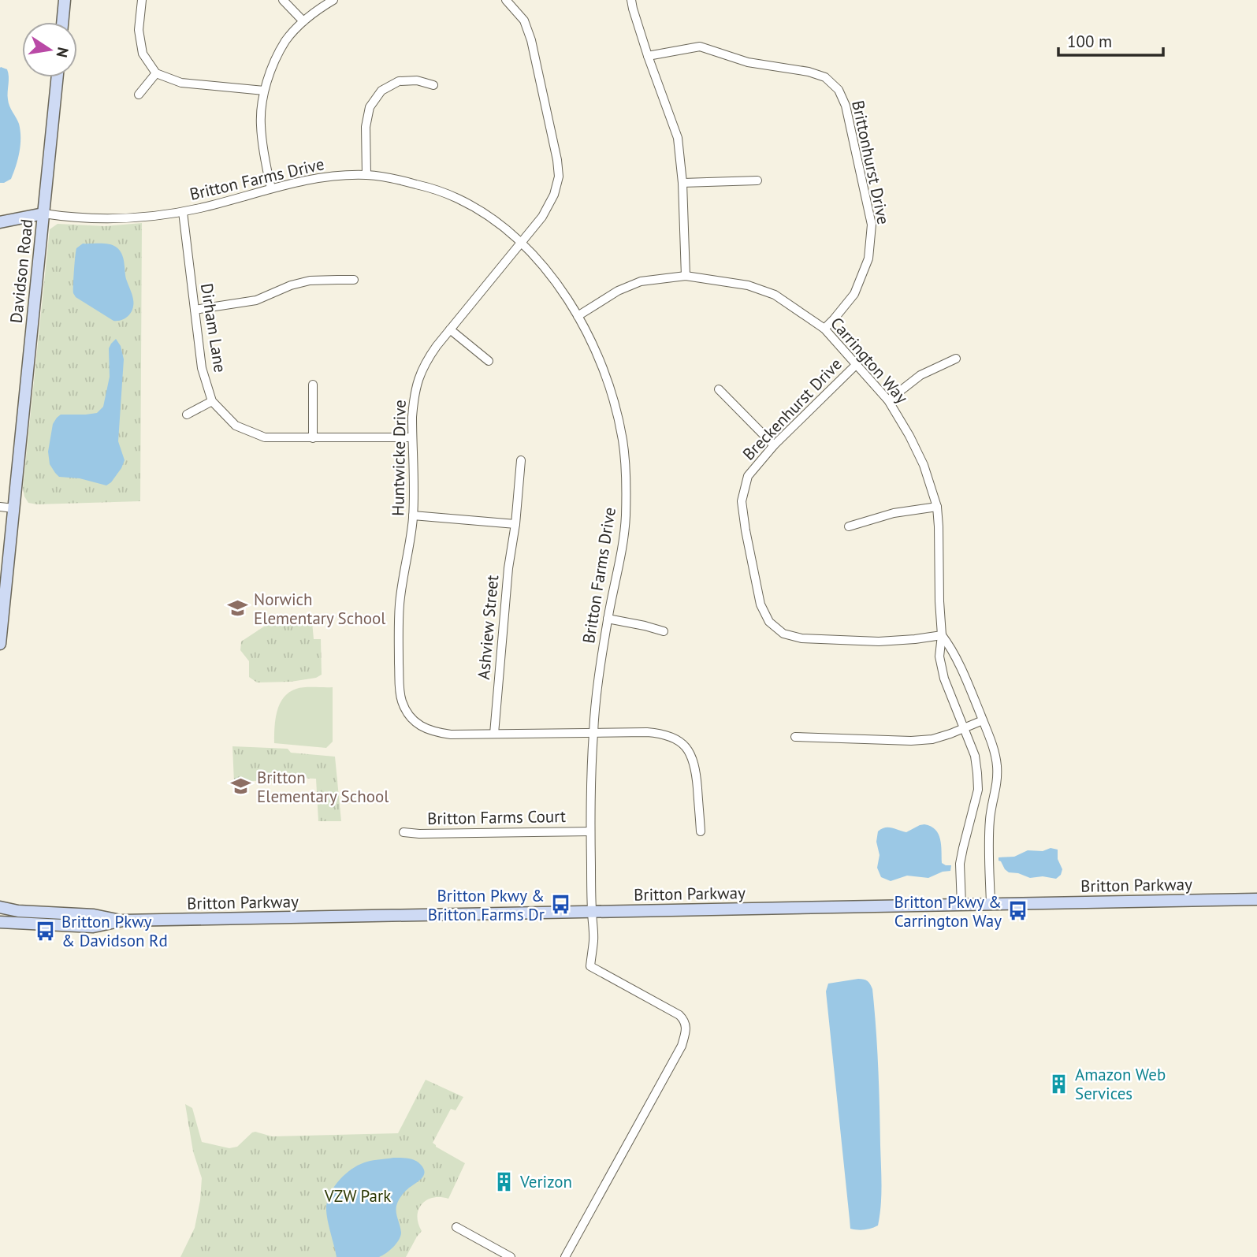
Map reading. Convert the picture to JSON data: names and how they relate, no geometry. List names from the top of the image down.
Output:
{
  "streets": {
    "main road": ["Davidson Road", "Britton Parkway"],
    "street": [
      "Brittonhurst Drive",
      "Britton Farms Drive",
      "Dirham Lane",
      "Carrington Way",
      "Breckenhurst Drive",
      "Huntwicke Drive",
      "Ashview Street",
      "Britton Farms Court"
    ]
  },
  "crossings": [
    ["Brittonhurst Drive", "Carrington Way"],
    ["Britton Farms Drive", "Davidson Road"],
    ["Britton Farms Drive", "Dirham Lane"],
    ["Britton Farms Drive", "Carrington Way"],
    ["Britton Farms Drive", "Huntwicke Drive"],
    ["Britton Farms Drive", "Britton Farms Court"],
    ["Britton Farms Drive", "Britton Parkway"],
    ["Dirham Lane", "Huntwicke Drive"],
    ["Carrington Way", "Breckenhurst Drive"],
    ["Carrington Way", "Britton Parkway"],
    ["Huntwicke Drive", "Ashview Street"]
  ],
  "parks": ["VZW Park"],
  "places": {
    "school or university": ["Norwich Elementary School", "Britton Elementary School"],
    "bus stop": ["Britton Pkwy & Britton Farms Dr", "Britton Pkwy & Carrington Way", "Britton Pkwy & Davidson Rd"],
    "building": ["Amazon Web Services", "Verizon"]
  },
  "scale_bar": "100 m",
  "north": "right"
}
